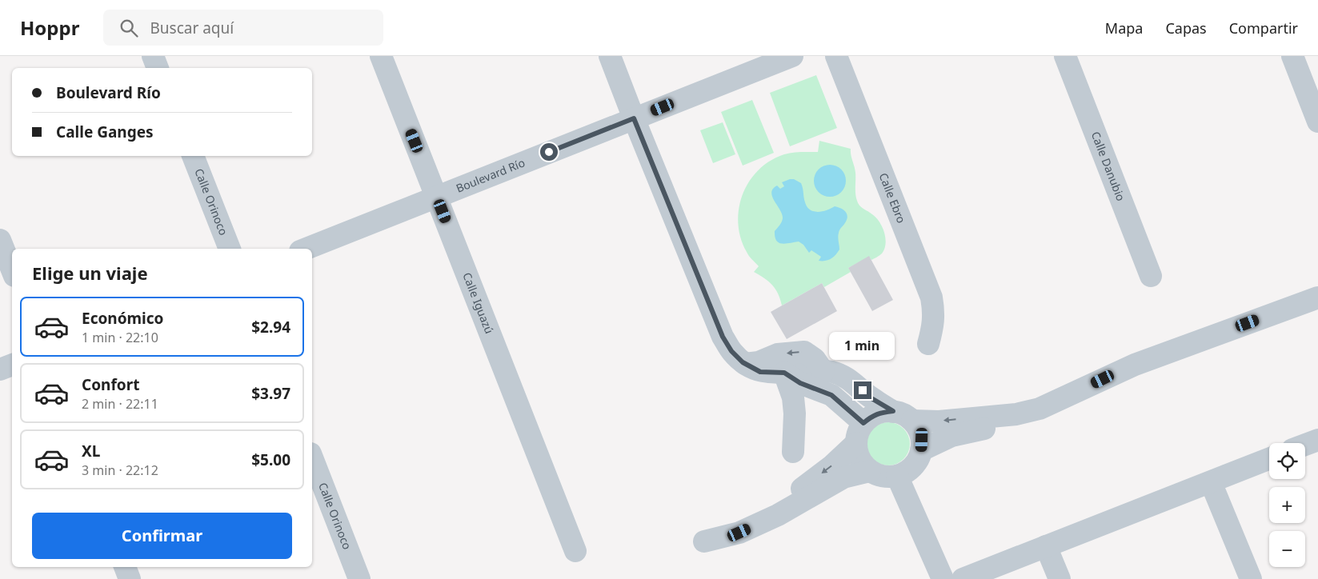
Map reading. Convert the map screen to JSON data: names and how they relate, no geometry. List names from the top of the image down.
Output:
{
  "streets": {
    "street": [
      "Calle Danubio",
      "Boulevard Río",
      "Calle Ebro",
      "Calle Orinoco",
      "Calle Iguazú"
    ]
  },
  "crossings": [
    ["Boulevard Río", "Calle Iguazú"]
  ],
  "page": {
    "header": "Hoppr",
    "search": "Buscar aquí",
    "nav": ["Mapa", "Capas", "Compartir"],
    "banner": ["Boulevard Río", "Calle Ganges"],
    "heading": "Elige un viaje",
    "list": [
      {
        "name": "Económico",
        "note": "1 min · 22:10",
        "value": "$2.94"
      },
      {
        "name": "Confort",
        "note": "2 min · 22:11",
        "value": "$3.97"
      },
      {
        "name": "XL",
        "note": "3 min · 22:12",
        "value": "$5.00"
      }
    ],
    "bubble": "1 min",
    "map_buttons": ["+", "−"],
    "buttons": "Confirmar"
  }
}
